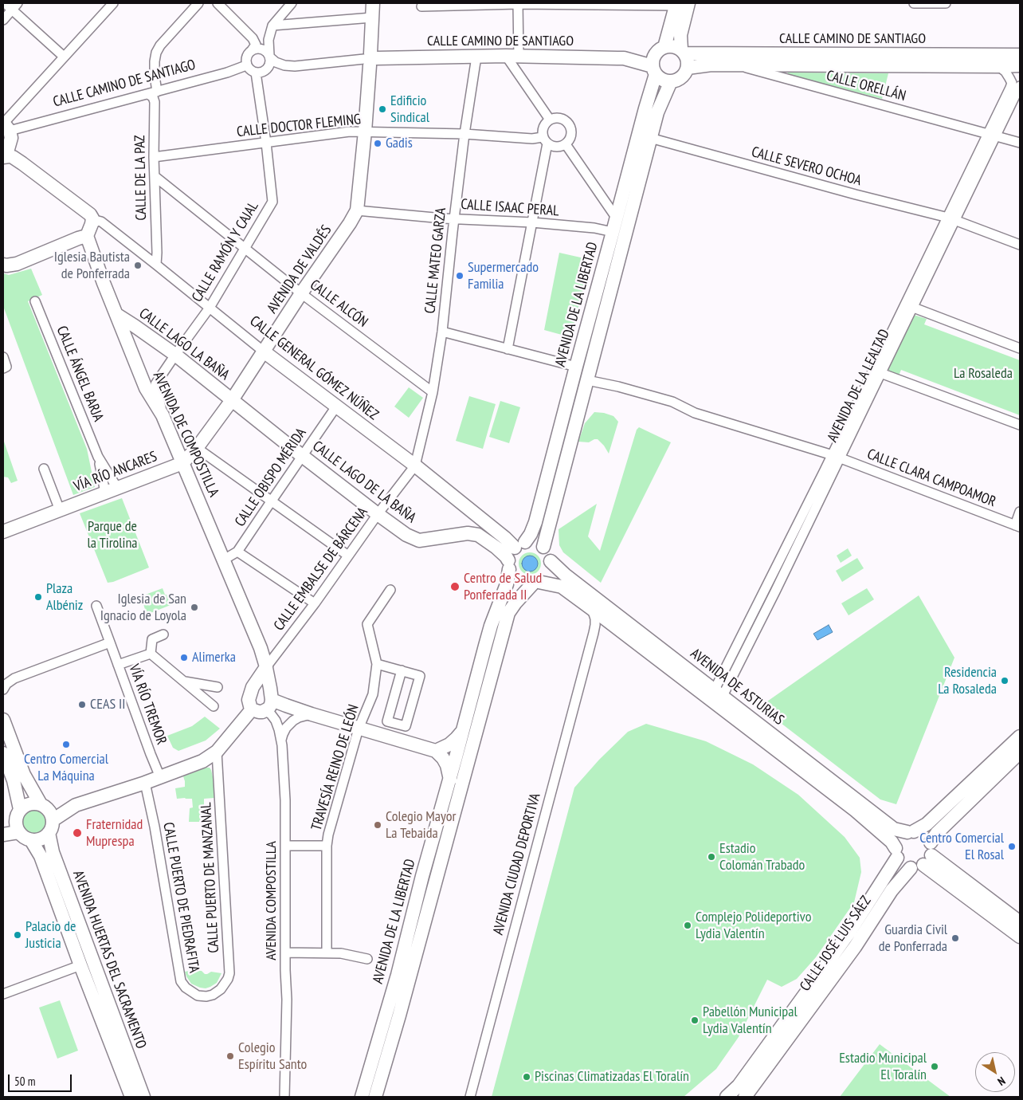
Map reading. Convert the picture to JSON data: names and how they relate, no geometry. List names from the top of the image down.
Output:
{
  "streets": {
    "street": [
      "CALLE CAMINO DE SANTIAGO",
      "CALLE ORELLÁN",
      "CALLE DOCTOR FLEMING",
      "CALLE SEVERO OCHOA",
      "CALLE DE LA PAZ",
      "CALLE ISAAC PERAL",
      "CALLE RAMÓN Y CAJAL",
      "CALLE MATEO GARZA",
      "AVENIDA DE VALDÉS",
      "CALLE ALCÓN",
      "AVENIDA DE LA LIBERTAD",
      "CALLE LAGO LA BAÑA",
      "CALLE GENERAL GÓMEZ NÚÑEZ",
      "CALLE ÁNGEL BARJA",
      "AVENIDA DE LA LEALTAD",
      "AVENIDA DE COMPOSTILLA",
      "VÍA RÍO ANCARES",
      "CALLE OBISPO MÉRIDA",
      "CALLE CLARA CAMPOAMOR",
      "CALLE LAGO DE LA BAÑA",
      "CALLE EMBALSE DE BÁRCENA",
      "AVENIDA DE ASTURIAS",
      "VÍA RÍO TREMOR",
      "TRAVESÍA REINO DE LEÓN",
      "AVENIDA CIUDAD DEPORTIVA",
      "CALLE PUERTO DE MANZANAL",
      "CALLE PUERTO DE PIEDRAFITA",
      "AVENIDA COMPOSTILLA",
      "CALLE JOSÉ LUIS SÁEZ",
      "AVENIDA HUERTAS DEL SACRAMENTO"
    ]
  },
  "crossings": [
    ["CALLE CAMINO DE SANTIAGO", "CALLE ORELLÁN"],
    ["CALLE CAMINO DE SANTIAGO", "CALLE DE LA PAZ"],
    ["CALLE CAMINO DE SANTIAGO", "CALLE RAMÓN Y CAJAL"],
    ["CALLE CAMINO DE SANTIAGO", "CALLE MATEO GARZA"],
    ["CALLE CAMINO DE SANTIAGO", "AVENIDA DE VALDÉS"],
    ["CALLE CAMINO DE SANTIAGO", "AVENIDA DE LA LIBERTAD"],
    ["CALLE CAMINO DE SANTIAGO", "AVENIDA DE LA LEALTAD"],
    ["CALLE ORELLÁN", "AVENIDA DE LA LEALTAD"],
    ["CALLE DOCTOR FLEMING", "CALLE DE LA PAZ"],
    ["CALLE DOCTOR FLEMING", "CALLE RAMÓN Y CAJAL"],
    ["CALLE DOCTOR FLEMING", "CALLE MATEO GARZA"],
    ["CALLE DOCTOR FLEMING", "AVENIDA DE VALDÉS"],
    ["CALLE SEVERO OCHOA", "AVENIDA DE LA LIBERTAD"],
    ["CALLE SEVERO OCHOA", "AVENIDA DE LA LEALTAD"],
    ["CALLE DE LA PAZ", "CALLE ALCÓN"],
    ["CALLE DE LA PAZ", "CALLE GENERAL GÓMEZ NÚÑEZ"],
    ["CALLE ISAAC PERAL", "CALLE MATEO GARZA"],
    ["CALLE ISAAC PERAL", "AVENIDA DE VALDÉS"],
    ["CALLE ISAAC PERAL", "AVENIDA DE LA LIBERTAD"],
    ["CALLE RAMÓN Y CAJAL", "CALLE ALCÓN"],
    ["CALLE RAMÓN Y CAJAL", "CALLE LAGO LA BAÑA"],
    ["CALLE RAMÓN Y CAJAL", "CALLE GENERAL GÓMEZ NÚÑEZ"],
    ["CALLE RAMÓN Y CAJAL", "AVENIDA DE COMPOSTILLA"],
    ["CALLE MATEO GARZA", "CALLE ALCÓN"],
    ["CALLE MATEO GARZA", "CALLE GENERAL GÓMEZ NÚÑEZ"],
    ["CALLE MATEO GARZA", "CALLE EMBALSE DE BÁRCENA"],
    ["AVENIDA DE VALDÉS", "CALLE ALCÓN"],
    ["AVENIDA DE VALDÉS", "CALLE LAGO LA BAÑA"],
    ["AVENIDA DE VALDÉS", "CALLE GENERAL GÓMEZ NÚÑEZ"],
    ["AVENIDA DE VALDÉS", "AVENIDA DE COMPOSTILLA"],
    ["AVENIDA DE VALDÉS", "VÍA RÍO ANCARES"],
    ["AVENIDA DE VALDÉS", "CALLE LAGO DE LA BAÑA"],
    ["AVENIDA DE LA LIBERTAD", "CALLE GENERAL GÓMEZ NÚÑEZ"],
    ["AVENIDA DE LA LIBERTAD", "AVENIDA DE LA LEALTAD"],
    ["AVENIDA DE LA LIBERTAD", "CALLE LAGO DE LA BAÑA"],
    ["AVENIDA DE LA LIBERTAD", "AVENIDA DE ASTURIAS"],
    ["CALLE LAGO LA BAÑA", "AVENIDA DE COMPOSTILLA"],
    ["CALLE LAGO LA BAÑA", "CALLE LAGO DE LA BAÑA"],
    ["CALLE GENERAL GÓMEZ NÚÑEZ", "AVENIDA DE COMPOSTILLA"],
    ["CALLE GENERAL GÓMEZ NÚÑEZ", "CALLE OBISPO MÉRIDA"],
    ["CALLE GENERAL GÓMEZ NÚÑEZ", "CALLE LAGO DE LA BAÑA"],
    ["CALLE GENERAL GÓMEZ NÚÑEZ", "CALLE EMBALSE DE BÁRCENA"],
    ["CALLE GENERAL GÓMEZ NÚÑEZ", "AVENIDA DE ASTURIAS"],
    ["CALLE ÁNGEL BARJA", "VÍA RÍO ANCARES"],
    ["AVENIDA DE LA LEALTAD", "CALLE CLARA CAMPOAMOR"],
    ["AVENIDA DE LA LEALTAD", "AVENIDA DE ASTURIAS"],
    ["AVENIDA DE COMPOSTILLA", "VÍA RÍO ANCARES"],
    ["AVENIDA DE COMPOSTILLA", "CALLE OBISPO MÉRIDA"],
    ["AVENIDA DE COMPOSTILLA", "CALLE EMBALSE DE BÁRCENA"],
    ["AVENIDA DE COMPOSTILLA", "AVENIDA COMPOSTILLA"],
    ["CALLE OBISPO MÉRIDA", "CALLE LAGO DE LA BAÑA"],
    ["CALLE LAGO DE LA BAÑA", "CALLE EMBALSE DE BÁRCENA"],
    ["CALLE LAGO DE LA BAÑA", "AVENIDA DE ASTURIAS"],
    ["AVENIDA DE ASTURIAS", "AVENIDA CIUDAD DEPORTIVA"],
    ["AVENIDA DE ASTURIAS", "CALLE JOSÉ LUIS SÁEZ"],
    ["CALLE PUERTO DE MANZANAL", "CALLE PUERTO DE PIEDRAFITA"]
  ],
  "parks": ["La Rosaleda", "Parque de la Tirolina"],
  "places": [
    "Edificio Sindical",
    "Gadis",
    "Iglesia Bautista de Ponferrada",
    "Supermercado Familia",
    "Centro de Salud Ponferrada II",
    "Plaza Albéniz",
    "Iglesia de San Ignacio de Loyola",
    "Alimerka",
    "Residencia La Rosaleda",
    "CEAS II",
    "Centro Comercial La Máquina",
    "Colegio Mayor La Tebaida",
    "Fraternidad Muprespa",
    "Centro Comercial El Rosal",
    "Estadio Colomán Trabado",
    "Complejo Polideportivo Lydia Valentín",
    "Palacio de Justicia",
    "Guardia Civil de Ponferrada",
    "Pabellón Municipal Lydia Valentín",
    "Colegio Espíritu Santo",
    "Estadio Municipal El Toralín",
    "Piscinas Climatizadas El Toralín"
  ],
  "scale_bar": "50 m",
  "north": "bottom right"
}
